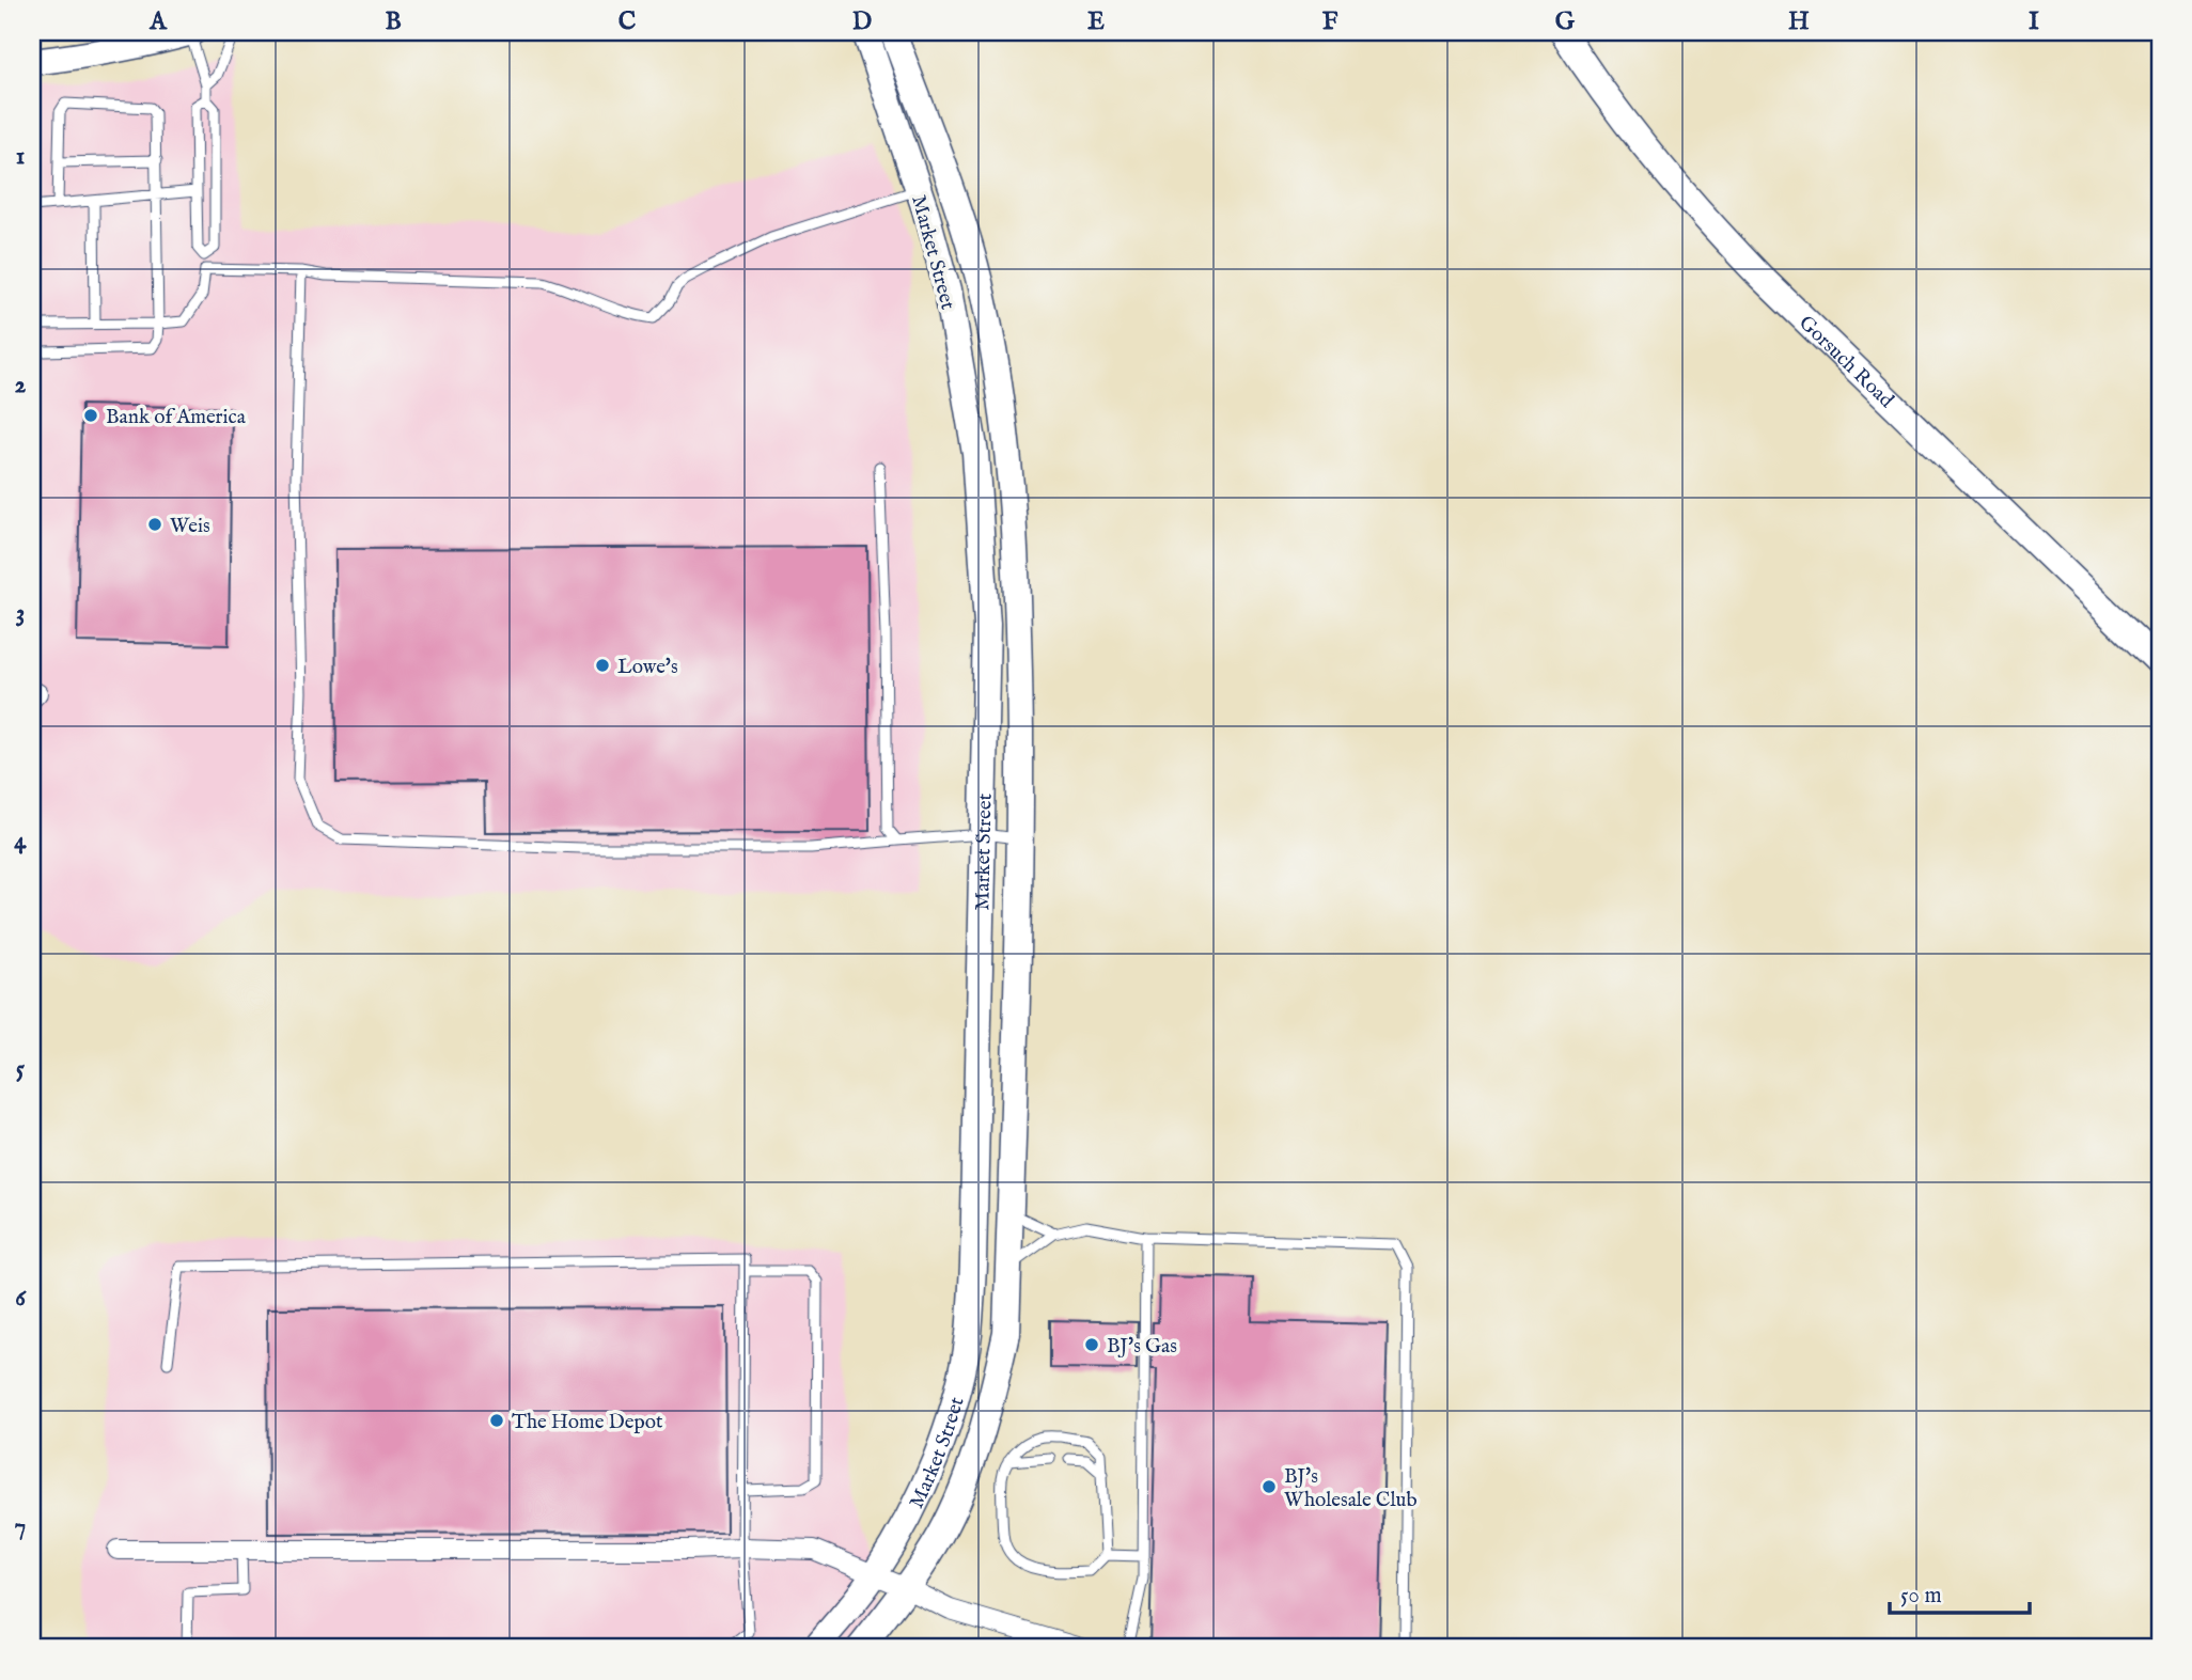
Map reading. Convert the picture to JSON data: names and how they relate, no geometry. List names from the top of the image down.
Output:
{
  "streets": {
    "street": ["Market Street", "Gorsuch Road"]
  },
  "places": [
    "Bank of America",
    "Weis",
    "Lowe's",
    "BJ's Gas",
    "The Home Depot",
    "BJ's Wholesale Club"
  ],
  "scale_bar": "50 m",
  "grid": {
    "columns": [
      "A",
      "B",
      "C",
      "D",
      "E",
      "F",
      "G",
      "H",
      "I"
    ],
    "rows": [
      "1",
      "2",
      "3",
      "4",
      "5",
      "6",
      "7"
    ]
  }
}
